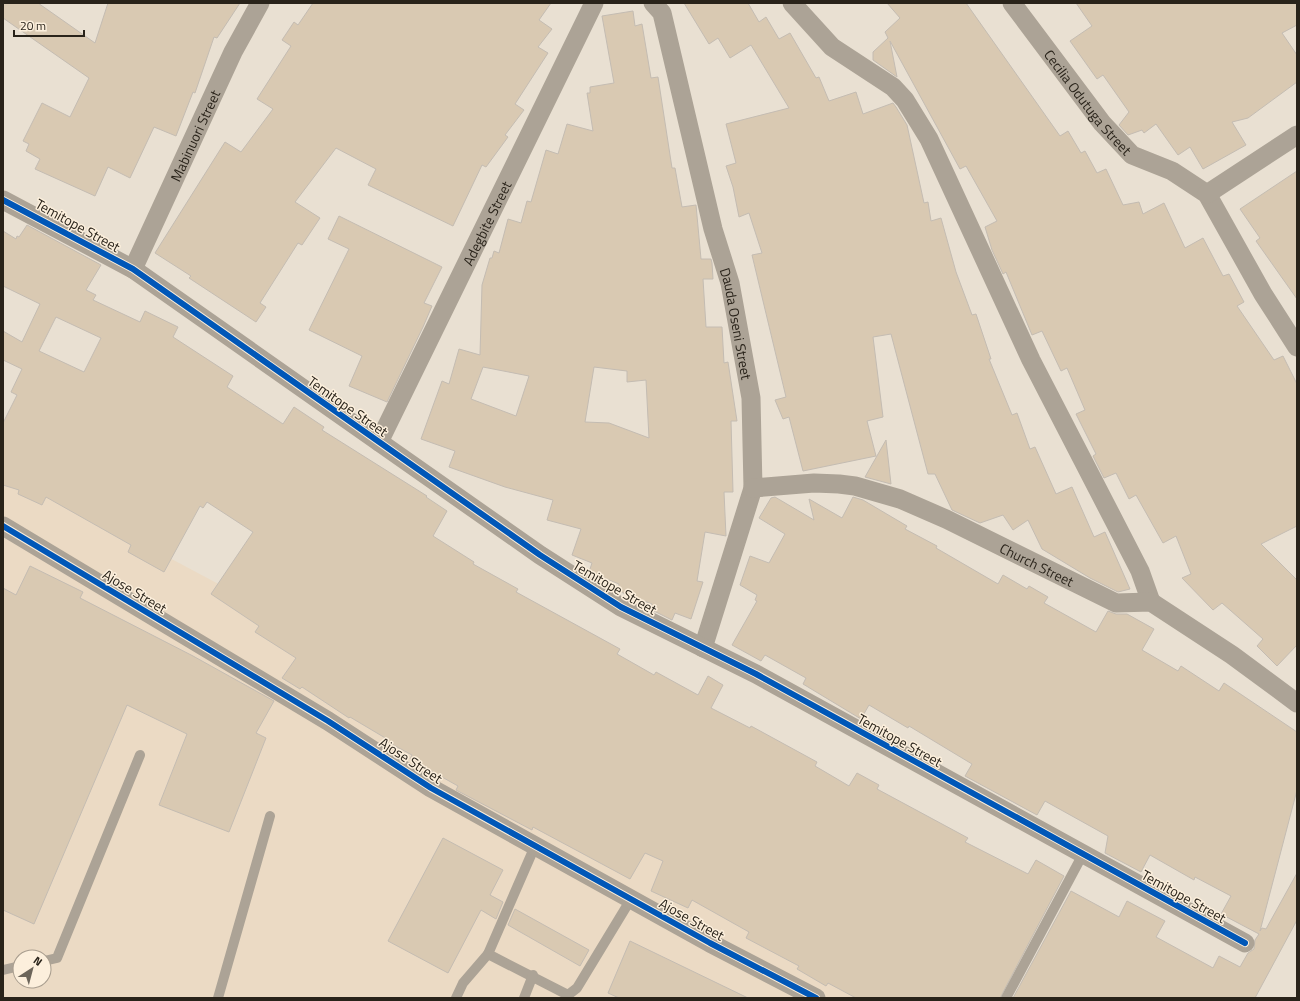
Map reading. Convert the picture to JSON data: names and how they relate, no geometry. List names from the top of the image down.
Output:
{
  "streets": {
    "street": [
      "Cecilia Odutuga Street",
      "Mabinuori Street",
      "Adegbite Street",
      "Temitope Street",
      "Dauda Oseni Street",
      "Church Street",
      "Ajose Street"
    ]
  },
  "crossings": [
    ["Mabinuori Street", "Temitope Street"],
    ["Adegbite Street", "Temitope Street"],
    ["Temitope Street", "Dauda Oseni Street"],
    ["Dauda Oseni Street", "Church Street"]
  ],
  "scale_bar": "20 m",
  "north": "top right"
}
